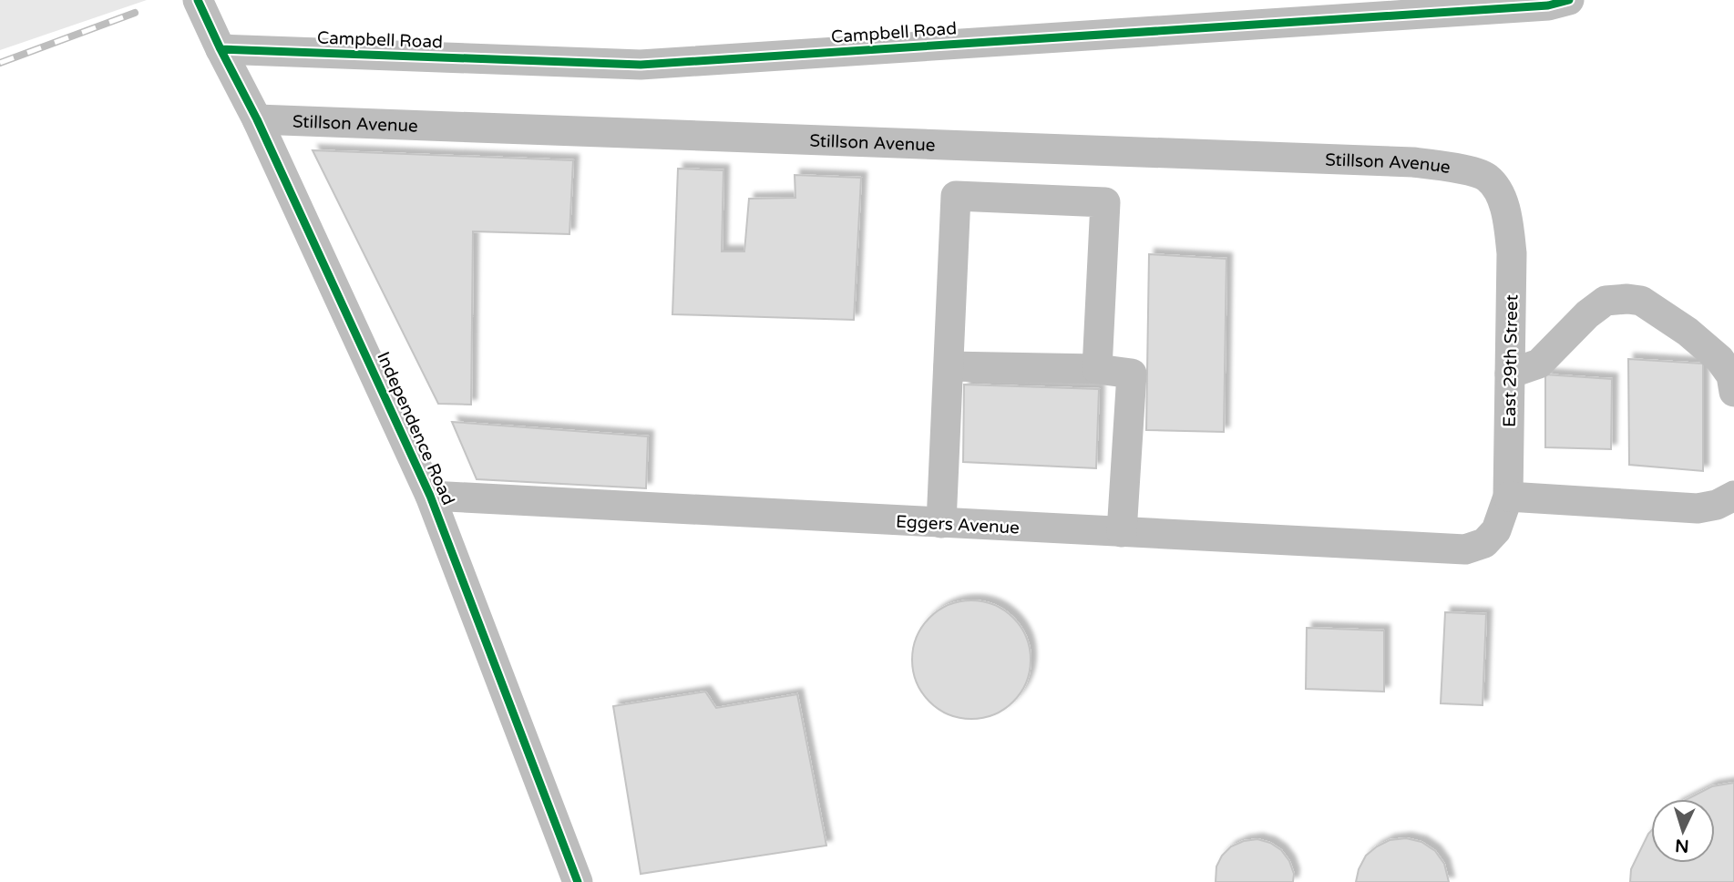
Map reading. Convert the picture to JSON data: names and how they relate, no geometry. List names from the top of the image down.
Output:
{
  "streets": {
    "street": [
      "Campbell Road",
      "Stillson Avenue",
      "East 29th Street",
      "Independence Road",
      "Eggers Avenue"
    ]
  },
  "crossings": [
    ["Campbell Road", "Independence Road"],
    ["Stillson Avenue", "East 29th Street"],
    ["Stillson Avenue", "Independence Road"],
    ["East 29th Street", "Eggers Avenue"],
    ["Independence Road", "Eggers Avenue"]
  ],
  "north": "bottom"
}
